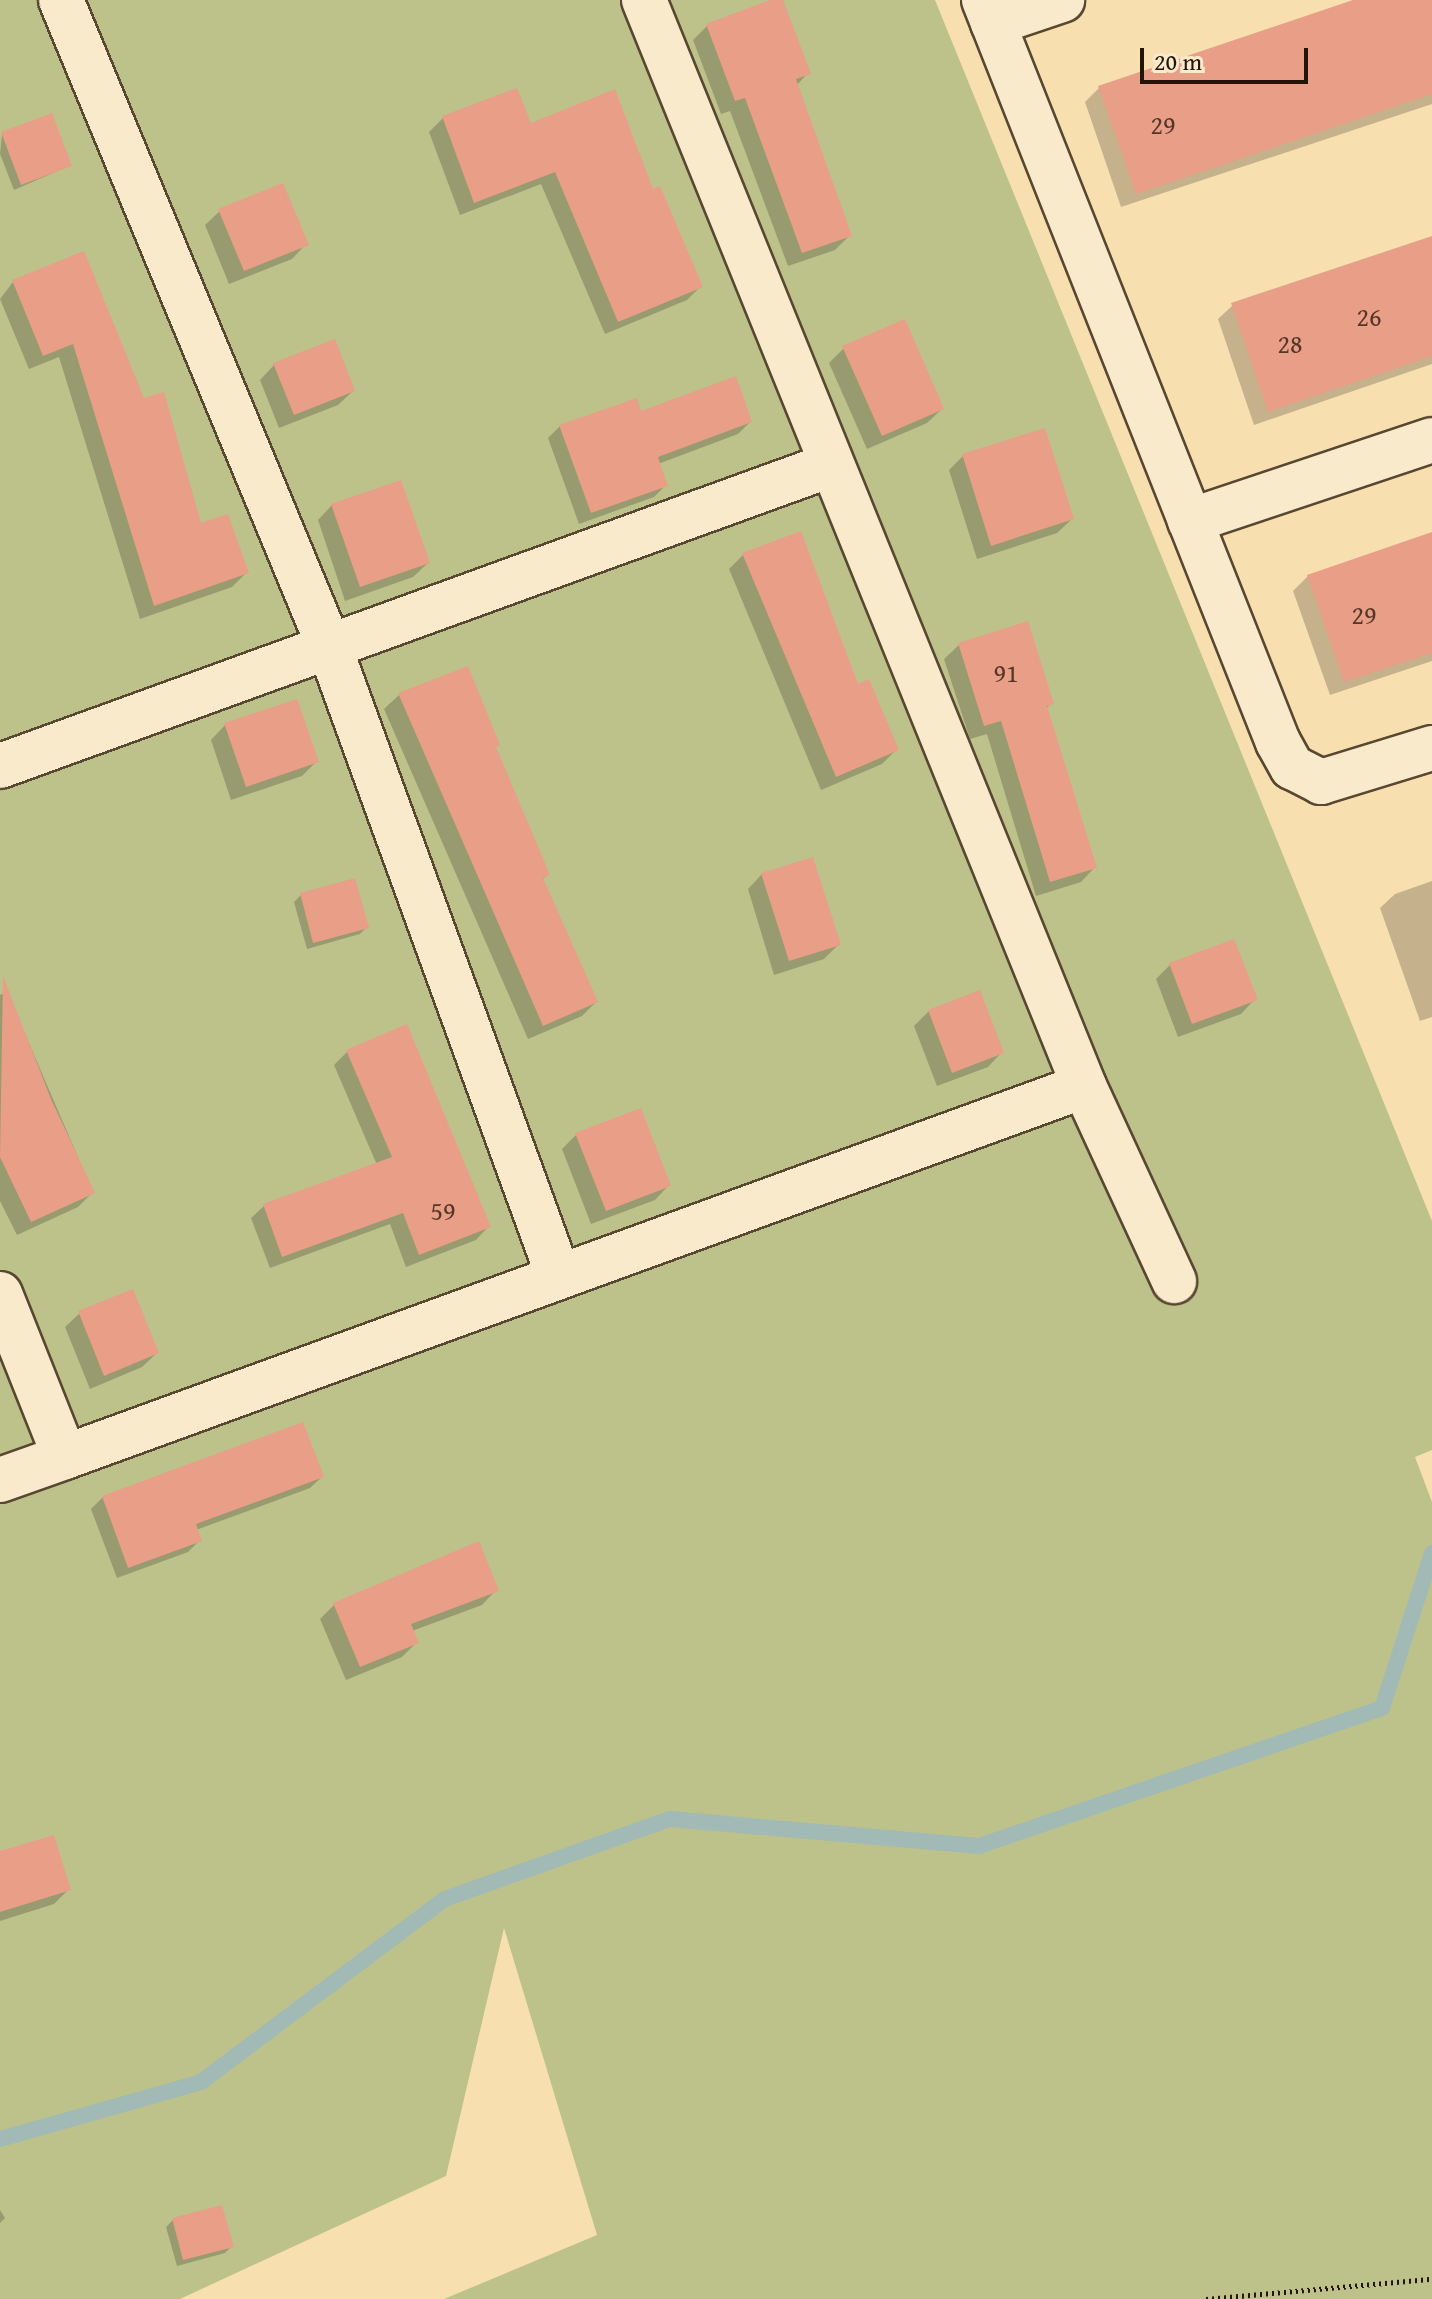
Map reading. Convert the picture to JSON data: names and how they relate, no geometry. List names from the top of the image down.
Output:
{
  "house_numbers": [
    "29",
    "26",
    "28",
    "29",
    "91",
    "59"
  ],
  "scale_bar": "20 m"
}
